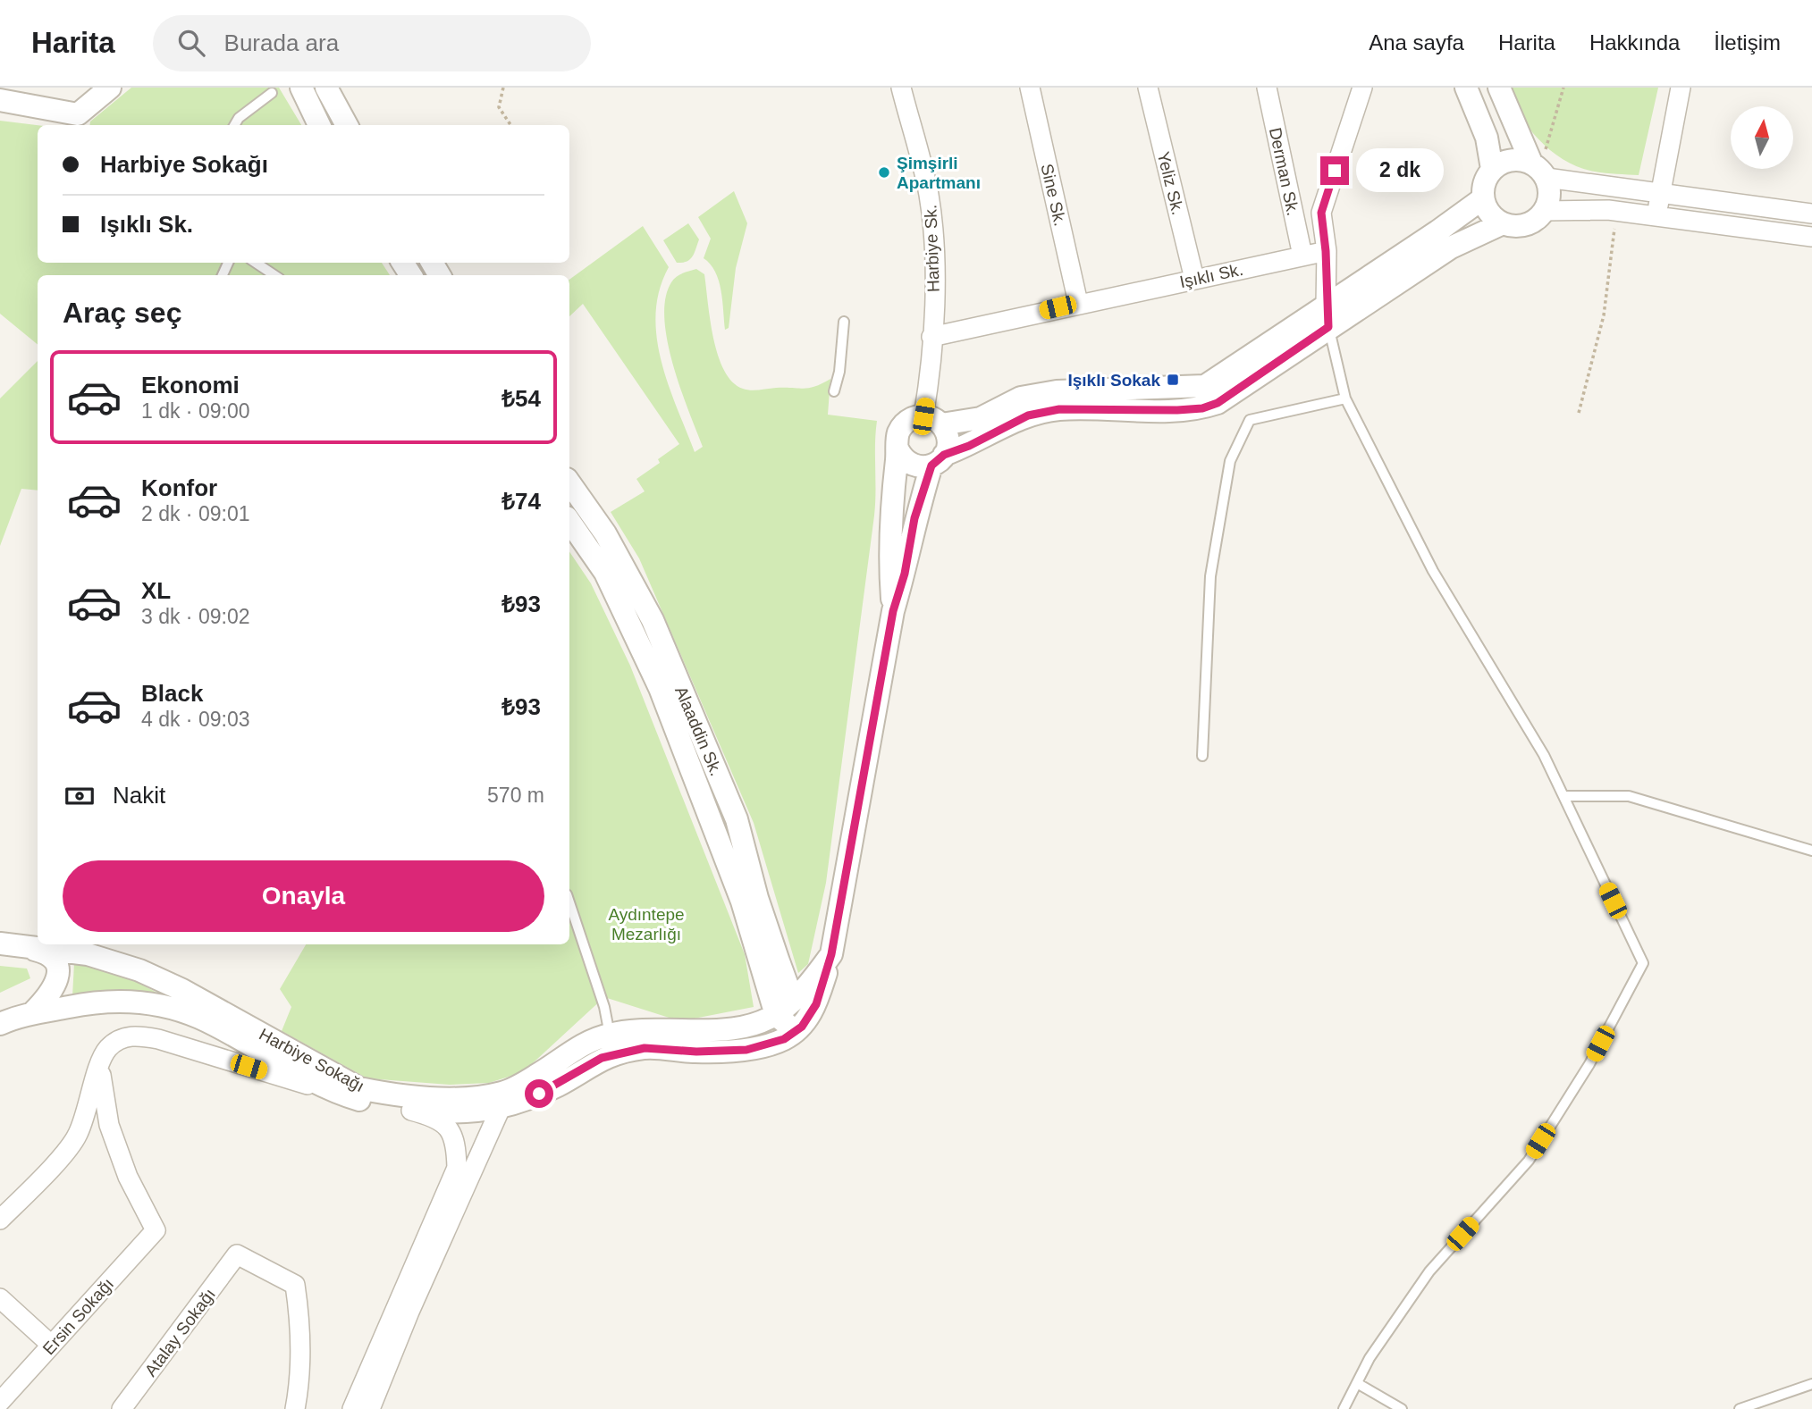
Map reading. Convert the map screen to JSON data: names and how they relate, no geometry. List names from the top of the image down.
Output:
{
  "streets": {
    "street": [
      "Derman Sk.",
      "Yeliz Sk.",
      "Sine Sk.",
      "Harbiye Sk.",
      "Işıklı Sk.",
      "Alaaddin Sk.",
      "Harbiye Sokağı",
      "Ersin Sokağı",
      "Atalay Sokağı"
    ]
  },
  "crossings": [
    ["Derman Sk.", "Işıklı Sk."],
    ["Yeliz Sk.", "Işıklı Sk."],
    ["Sine Sk.", "Işıklı Sk."],
    ["Harbiye Sk.", "Işıklı Sk."],
    ["Alaaddin Sk.", "Harbiye Sokağı"],
    ["Harbiye Sokağı", "Ersin Sokağı"]
  ],
  "parks": ["Aydıntepe Mezarlığı"],
  "places": {
    "other": ["Şimşirli Apartmanı"],
    "transit": ["Işıklı Sokak"]
  },
  "north": "top",
  "page": {
    "header": "Harita",
    "search": "Burada ara",
    "nav": [
      "Ana sayfa",
      "Harita",
      "Hakkında",
      "İletişim"
    ],
    "banner": ["Harbiye Sokağı", "Işıklı Sk."],
    "bubble": "2 dk",
    "heading": "Araç seç",
    "list": [
      {
        "name": "Ekonomi",
        "note": "1 dk · 09:00",
        "value": "₺54"
      },
      {
        "name": "Konfor",
        "note": "2 dk · 09:01",
        "value": "₺74"
      },
      {
        "name": "XL",
        "note": "3 dk · 09:02",
        "value": "₺93"
      },
      {
        "name": "Black",
        "note": "4 dk · 09:03",
        "value": "₺93"
      }
    ],
    "pay": ["Nakit", "570 m"],
    "buttons": "Onayla"
  }
}
